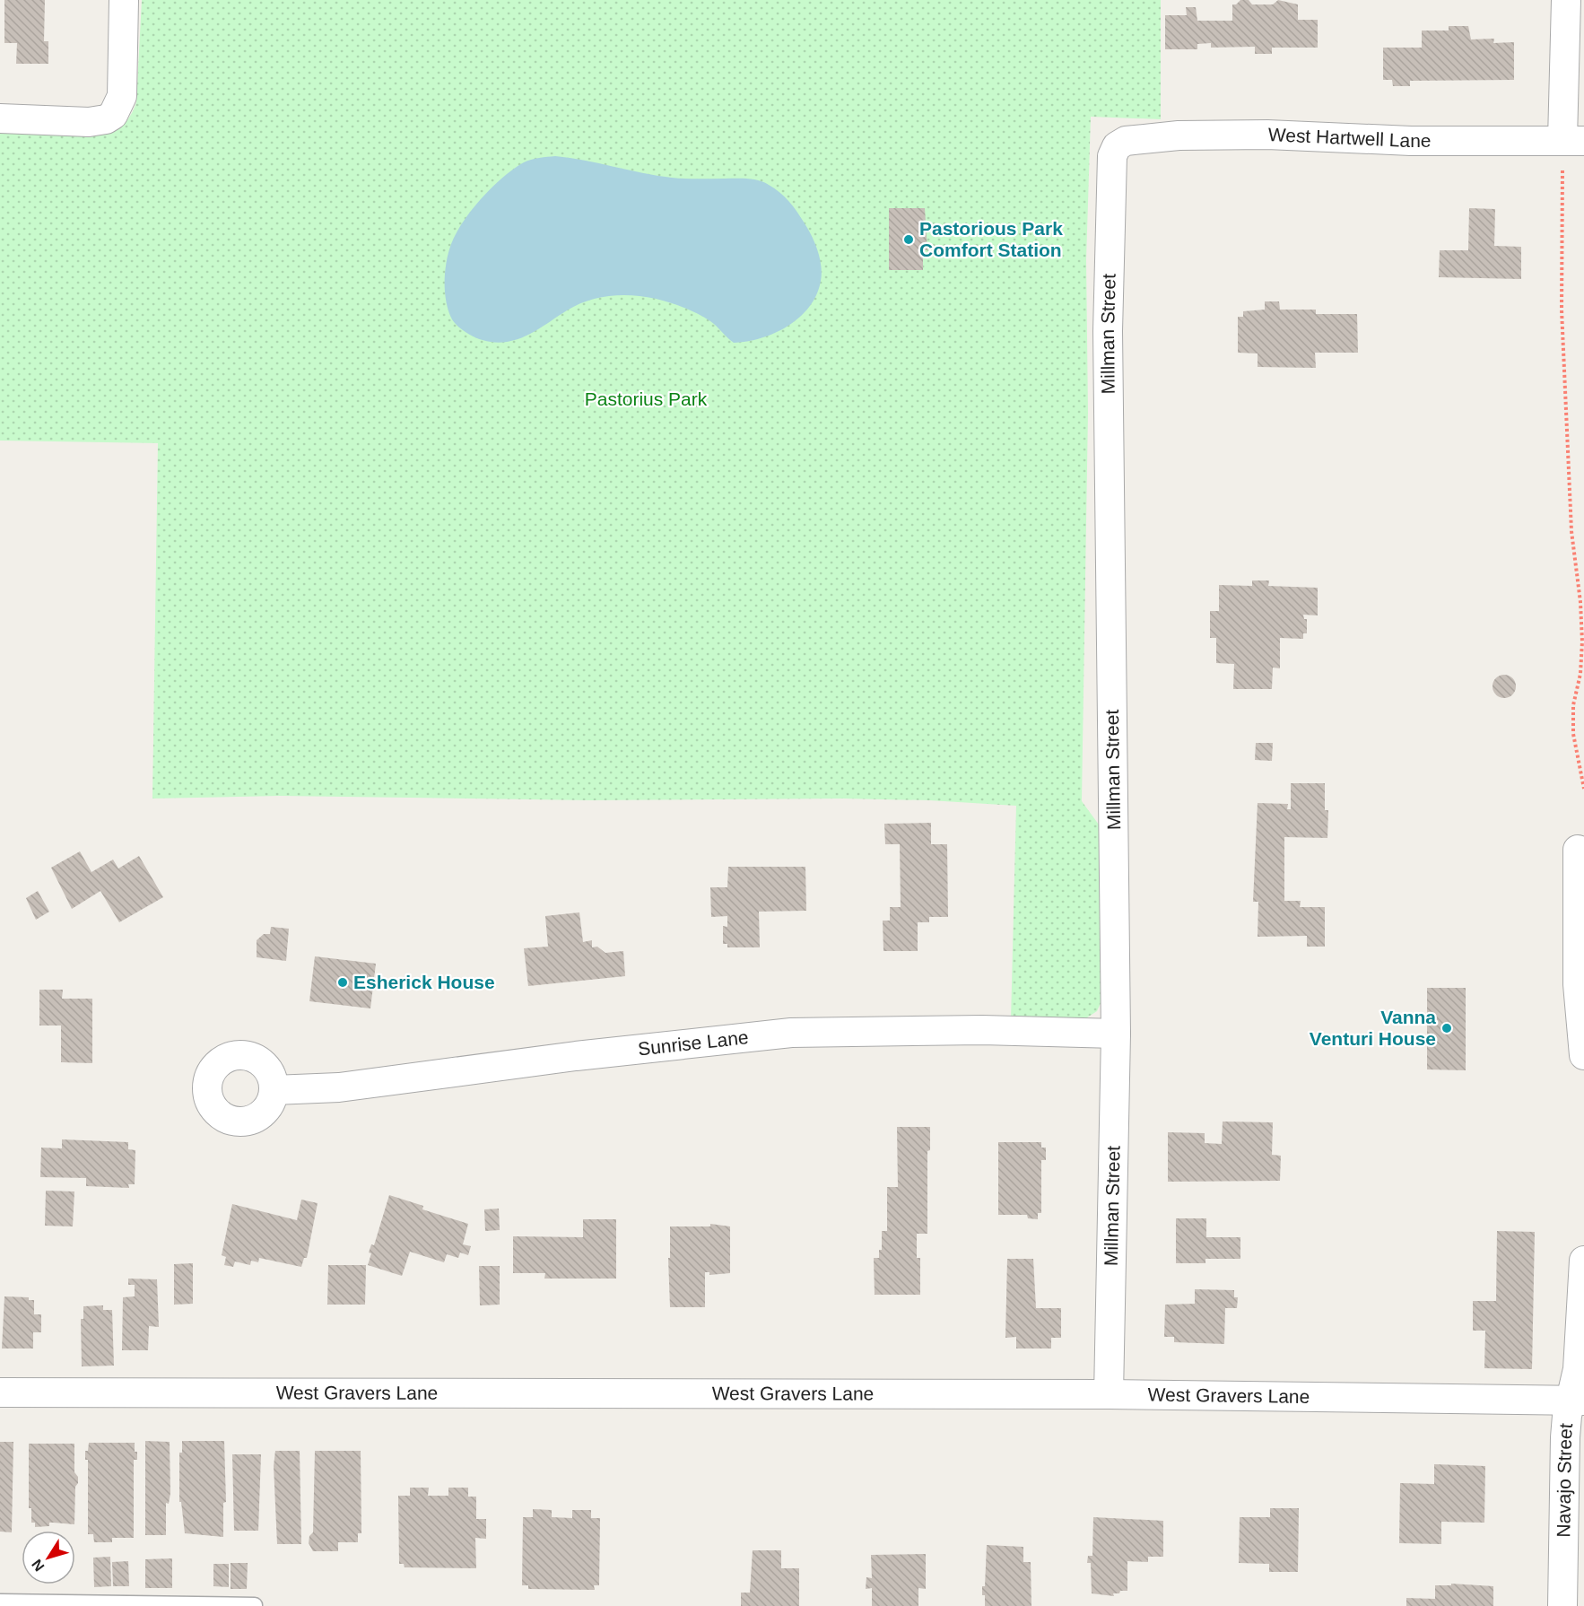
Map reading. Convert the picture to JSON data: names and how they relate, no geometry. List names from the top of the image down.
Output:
{
  "streets": {
    "street": [
      "West Hartwell Lane",
      "Millman Street",
      "Sunrise Lane",
      "West Gravers Lane",
      "Navajo Street"
    ]
  },
  "crossings": [
    ["West Hartwell Lane", "Millman Street"],
    ["Millman Street", "Sunrise Lane"],
    ["Millman Street", "West Gravers Lane"],
    ["West Gravers Lane", "Navajo Street"]
  ],
  "parks": ["Pastorius Park"],
  "places": ["Pastorious Park Comfort Station", "Esherick House", "Vanna Venturi House"],
  "north": "bottom left"
}
